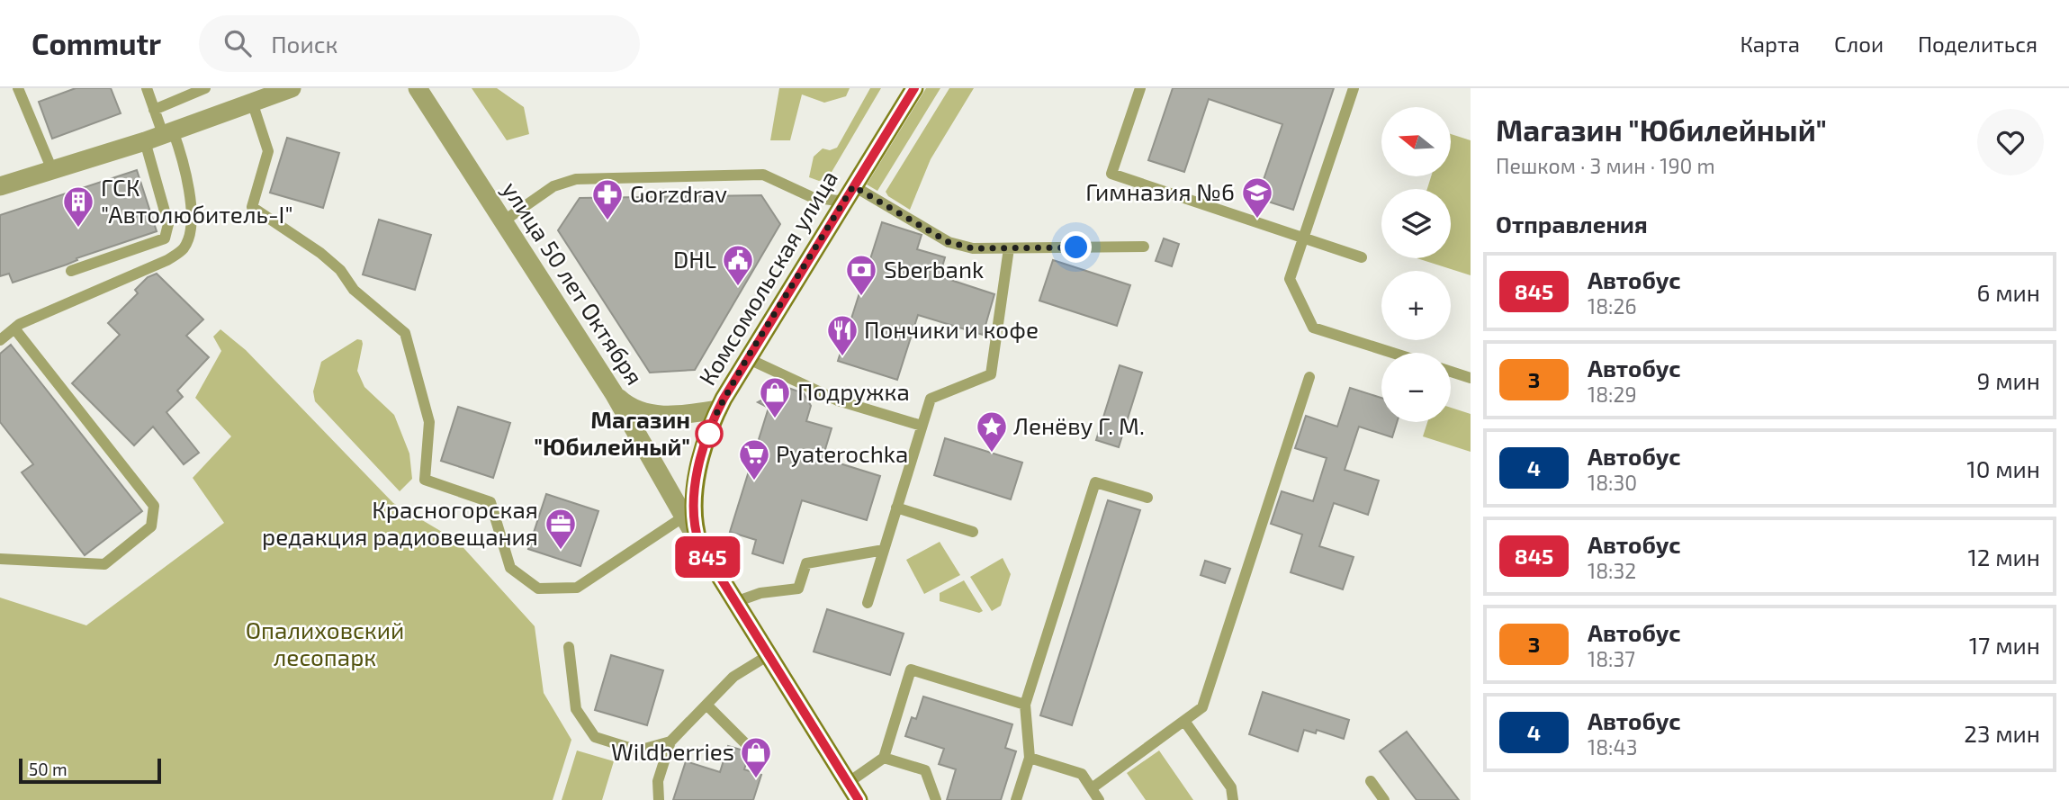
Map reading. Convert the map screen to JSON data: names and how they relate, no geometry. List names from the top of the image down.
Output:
{
  "streets": {
    "street": ["Комсомольская улица", "улица 50 лет Октября"]
  },
  "crossings": [
    ["Комсомольская улица", "улица 50 лет Октября"]
  ],
  "parks": ["Опалиховский лесопарк"],
  "places": {
    "school or university": ["Гимназия №6"],
    "pharmacy": ["Gorzdrav"],
    "building": ["ГСК \"Автолюбитель-I\""],
    "public building": ["DHL"],
    "bank": ["Sberbank"],
    "restaurant": ["Пончики и кофе"],
    "shop": ["Подружка", "Wildberries"],
    "other": ["Магазин \"Юбилейный\""],
    "place": ["Ленёву Г. М."],
    "supermarket": ["Pyaterochka"],
    "office": ["Красногорская редакция радиовещания"]
  },
  "lines": ["bus line 845"],
  "scale_bar": "50 m",
  "north": "left",
  "page": {
    "header": "Commutr",
    "search": "Поиск",
    "nav": ["Карта", "Слои", "Поделиться"],
    "on_map": "845",
    "heading": [
      ["Магазин \"Юбилейный\"", "Пешком · 3 мин · 190 m"],
      "Отправления"
    ],
    "map_buttons": ["+", "−"],
    "list": [
      {
        "mark": "845",
        "name": "Автобус",
        "note": "18:26",
        "value": "6 мин"
      },
      {
        "mark": "3",
        "name": "Автобус",
        "note": "18:29",
        "value": "9 мин"
      },
      {
        "mark": "4",
        "name": "Автобус",
        "note": "18:30",
        "value": "10 мин"
      },
      {
        "mark": "845",
        "name": "Автобус",
        "note": "18:32",
        "value": "12 мин"
      },
      {
        "mark": "3",
        "name": "Автобус",
        "note": "18:37",
        "value": "17 мин"
      },
      {
        "mark": "4",
        "name": "Автобус",
        "note": "18:43",
        "value": "23 мин"
      }
    ],
    "scale": "50 m"
  }
}
